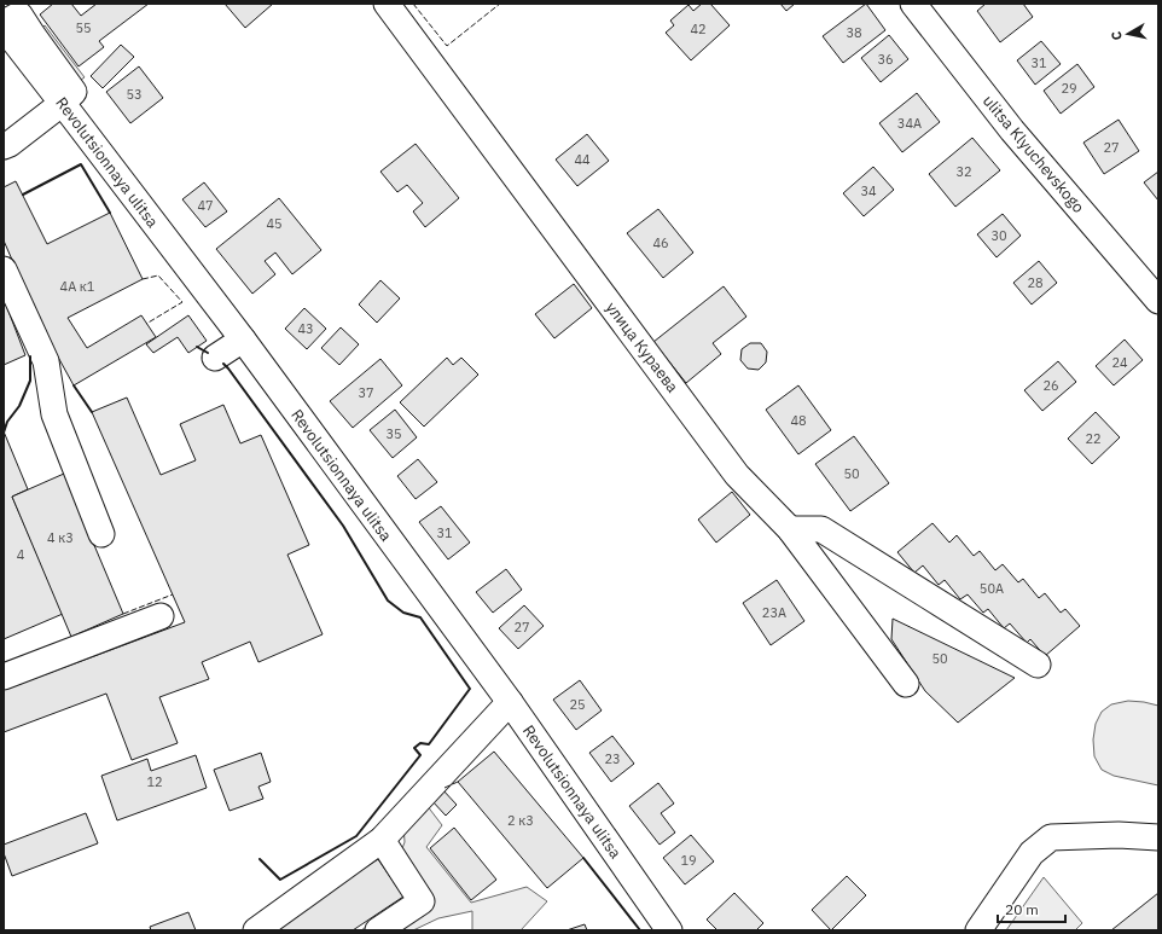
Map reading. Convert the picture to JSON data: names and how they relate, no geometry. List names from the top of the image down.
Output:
{
  "streets": {
    "street": ["ulitsa Klyuchevskogo", "Revolutsionnaya ulitsa", "улица Кураева"]
  },
  "house_numbers": [
    "55",
    "42",
    "38",
    "36",
    "31",
    "29",
    "53",
    "34А",
    "27",
    "44",
    "32",
    "34",
    "47",
    "45",
    "30",
    "46",
    "28",
    "4А к1",
    "43",
    "24",
    "26",
    "37",
    "48",
    "35",
    "22",
    "50",
    "31",
    "4 к3",
    "4",
    "50А",
    "23А",
    "27",
    "50",
    "25",
    "23",
    "12",
    "2 к3",
    "19"
  ],
  "scale_bar": "20 m",
  "north": "left"
}
